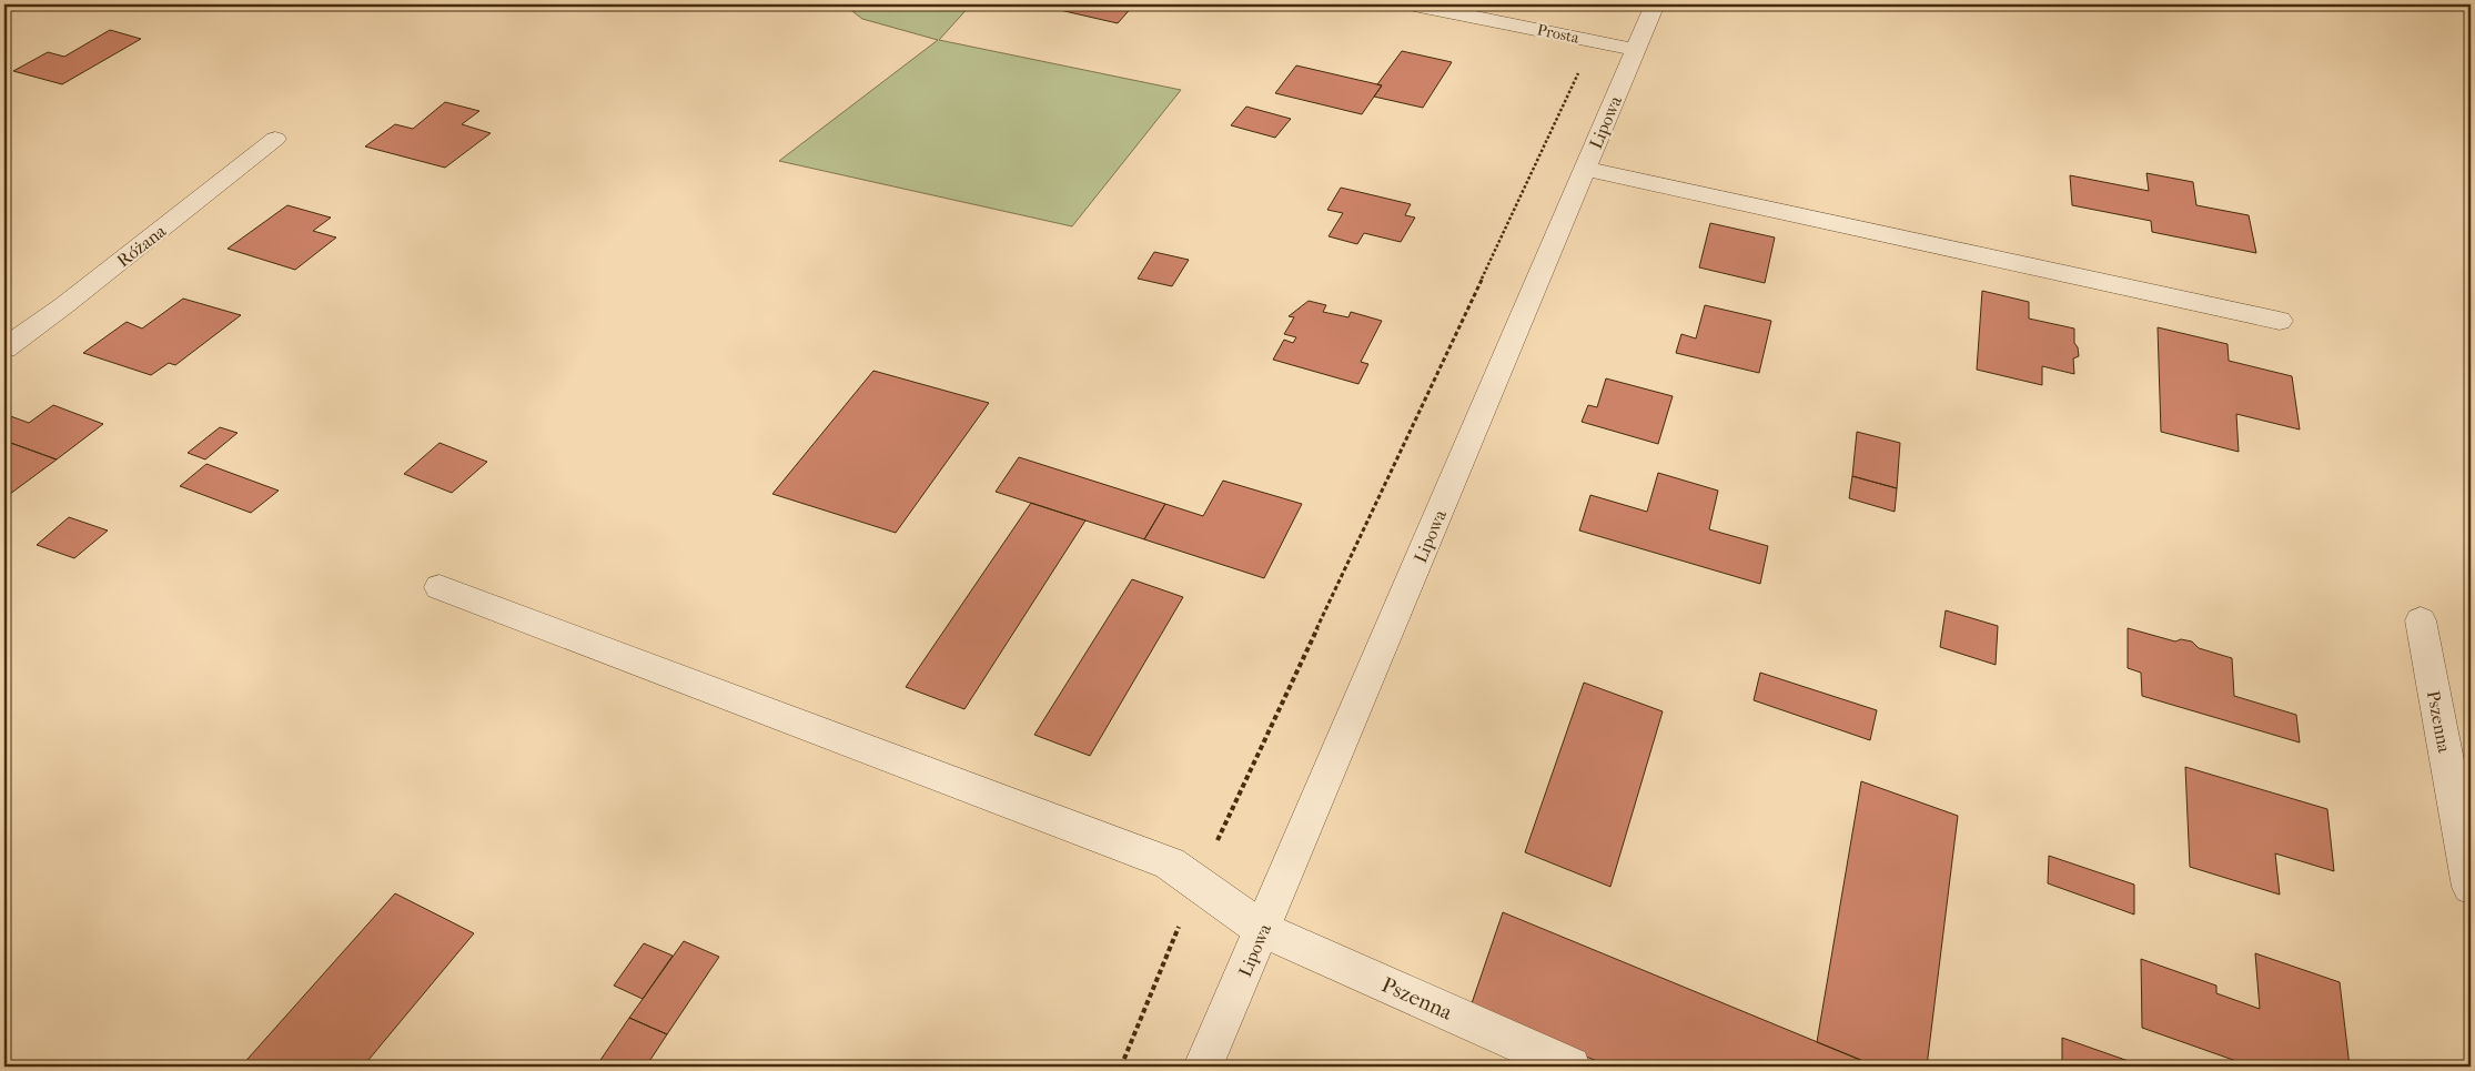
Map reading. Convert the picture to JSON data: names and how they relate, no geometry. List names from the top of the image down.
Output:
{
  "streets": {
    "street": [
      "Prosta",
      "Lipowa",
      "Różana",
      "Pszenna"
    ]
  },
  "crossings": [
    ["Prosta", "Lipowa"],
    ["Lipowa", "Pszenna"]
  ]
}
